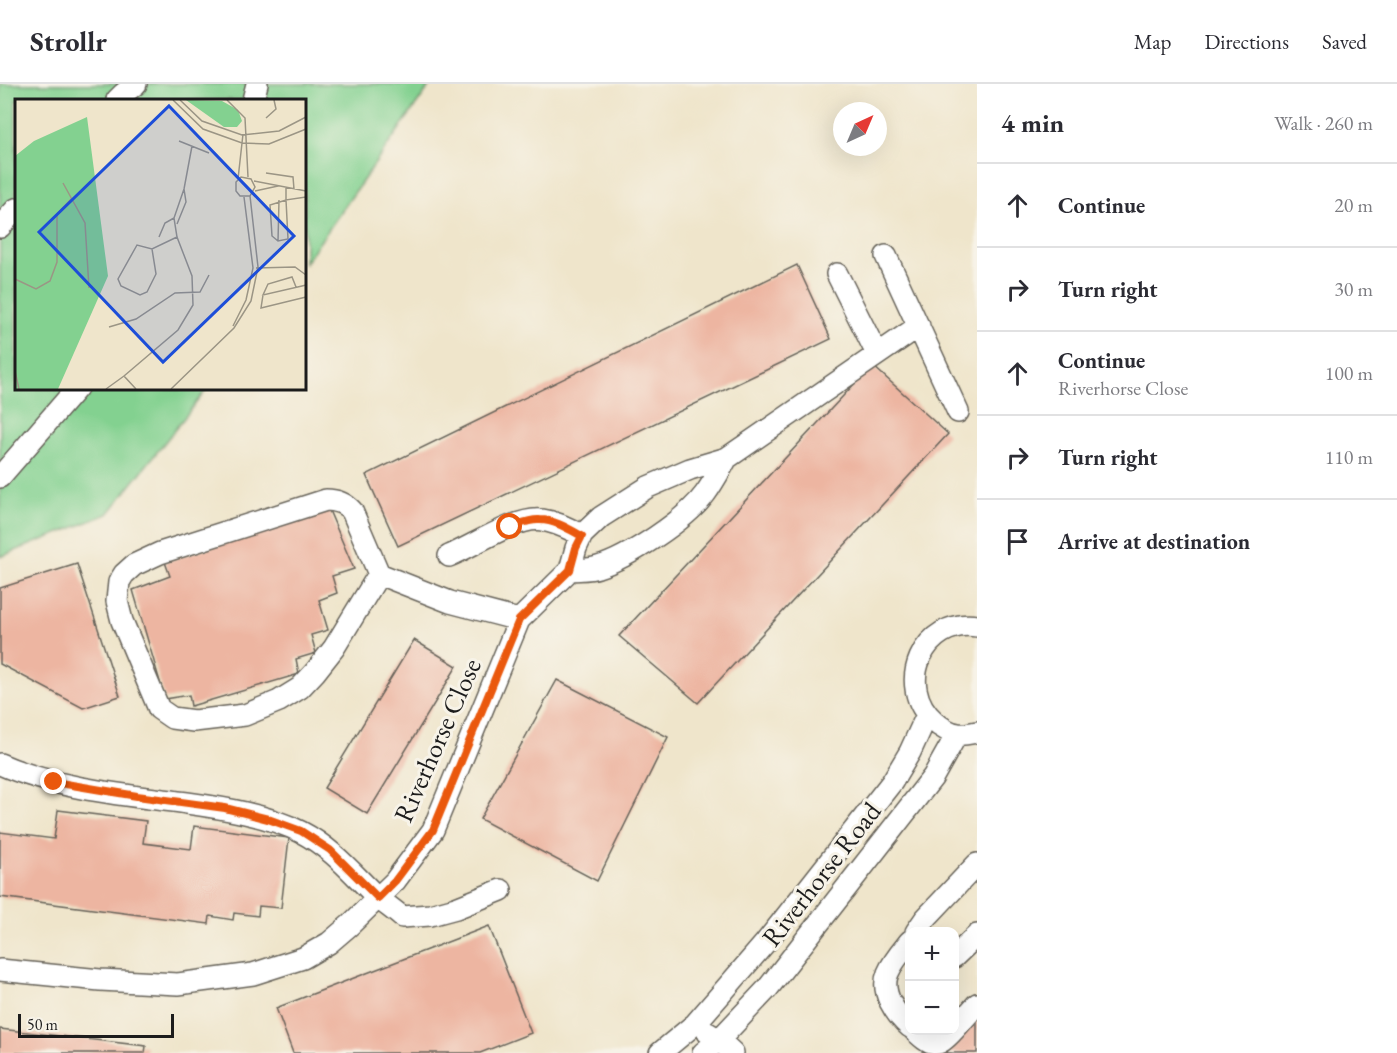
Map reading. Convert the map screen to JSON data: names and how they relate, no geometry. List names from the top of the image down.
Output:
{
  "streets": {
    "lane": ["Riverhorse Close", "Riverhorse Road"]
  },
  "scale_bar": "50 m",
  "north": "top right",
  "page": {
    "header": "Strollr",
    "nav": ["Map", "Directions", "Saved"],
    "heading": ["4 min", "Walk · 260 m"],
    "list": [
      ["Continue", "20 m"],
      ["Turn right", "30 m"],
      ["Continue", "Riverhorse Close", "100 m"],
      ["Turn right", "110 m"],
      "Arrive at destination"
    ],
    "map_buttons": ["+", "−"],
    "scale": "50 m"
  }
}
